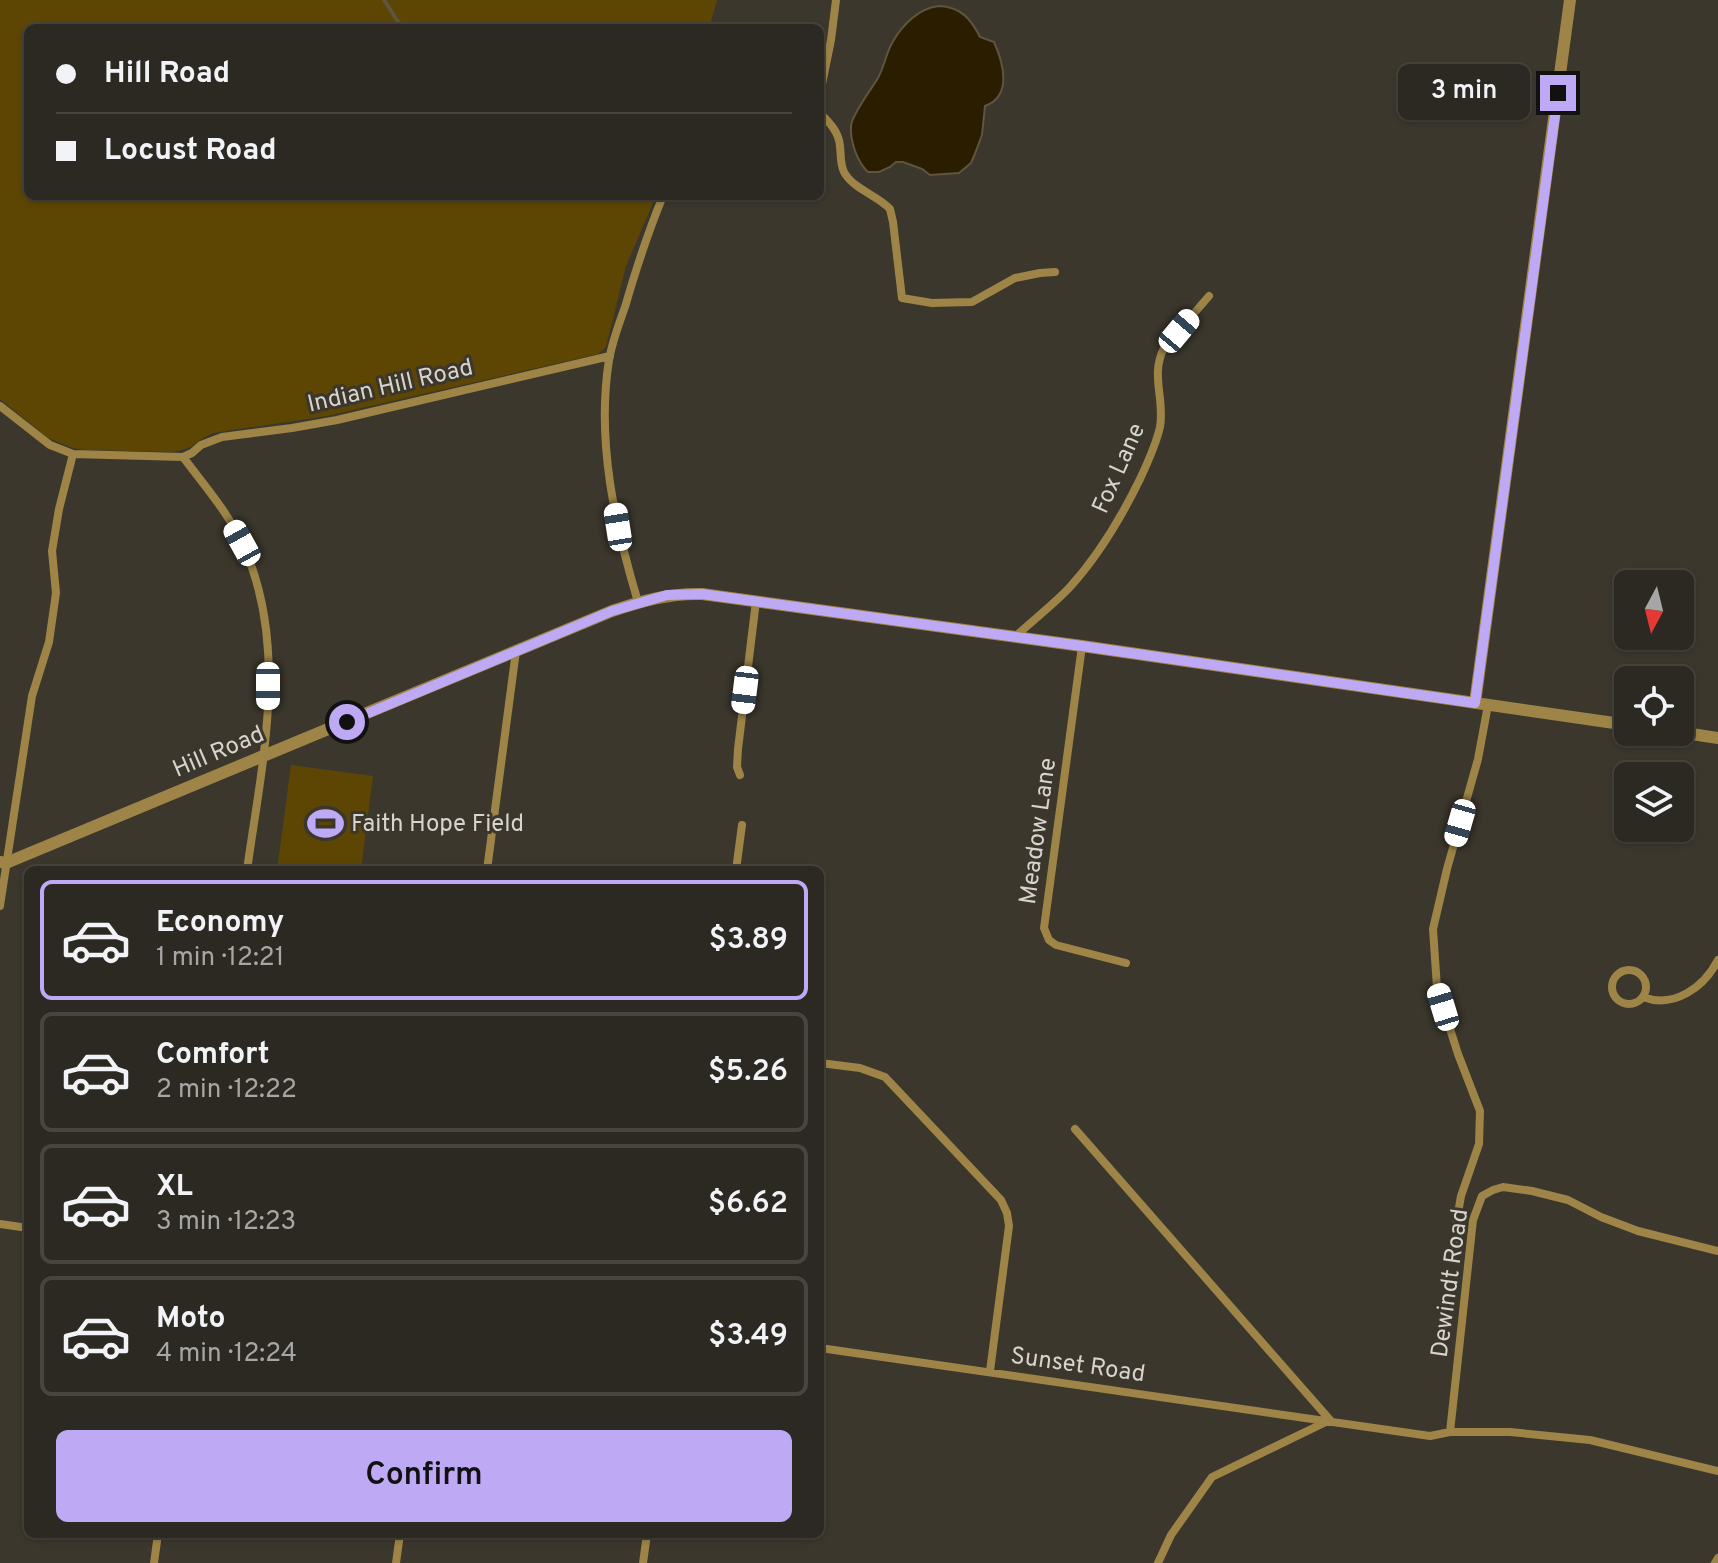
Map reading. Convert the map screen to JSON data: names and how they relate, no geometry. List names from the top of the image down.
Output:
{
  "streets": {
    "street": [
      "Indian Hill Road",
      "Fox Lane",
      "Hill Road",
      "Meadow Lane",
      "Dewindt Road",
      "Sunset Road"
    ]
  },
  "crossings": [
    ["Fox Lane", "Hill Road"],
    ["Hill Road", "Meadow Lane"],
    ["Dewindt Road", "Sunset Road"]
  ],
  "places": {
    "sports": ["Faith Hope Field"]
  },
  "north": "bottom",
  "page": {
    "banner": ["Hill Road", "Locust Road"],
    "bubble": "3 min",
    "list": [
      {
        "name": "Economy",
        "note": "1 min · 12:21",
        "value": "$3.89"
      },
      {
        "name": "Comfort",
        "note": "2 min · 12:22",
        "value": "$5.26"
      },
      {
        "name": "XL",
        "note": "3 min · 12:23",
        "value": "$6.62"
      },
      {
        "name": "Moto",
        "note": "4 min · 12:24",
        "value": "$3.49"
      }
    ],
    "buttons": "Confirm"
  }
}
